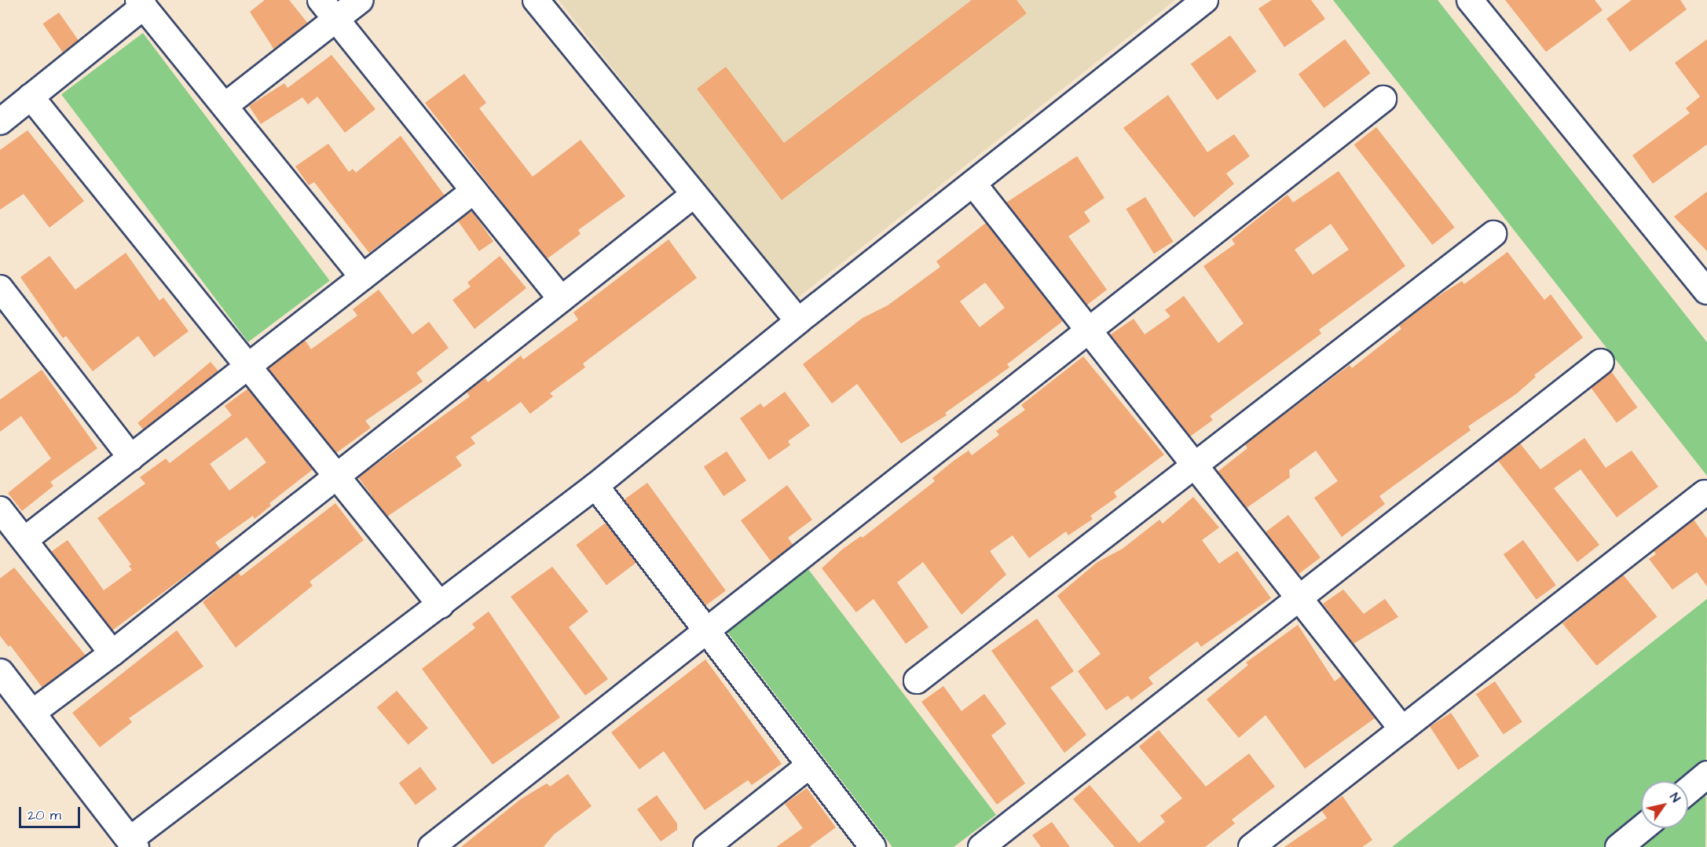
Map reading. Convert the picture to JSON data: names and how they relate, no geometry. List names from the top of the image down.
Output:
{
  "scale_bar": "20 m",
  "north": "top right"
}
